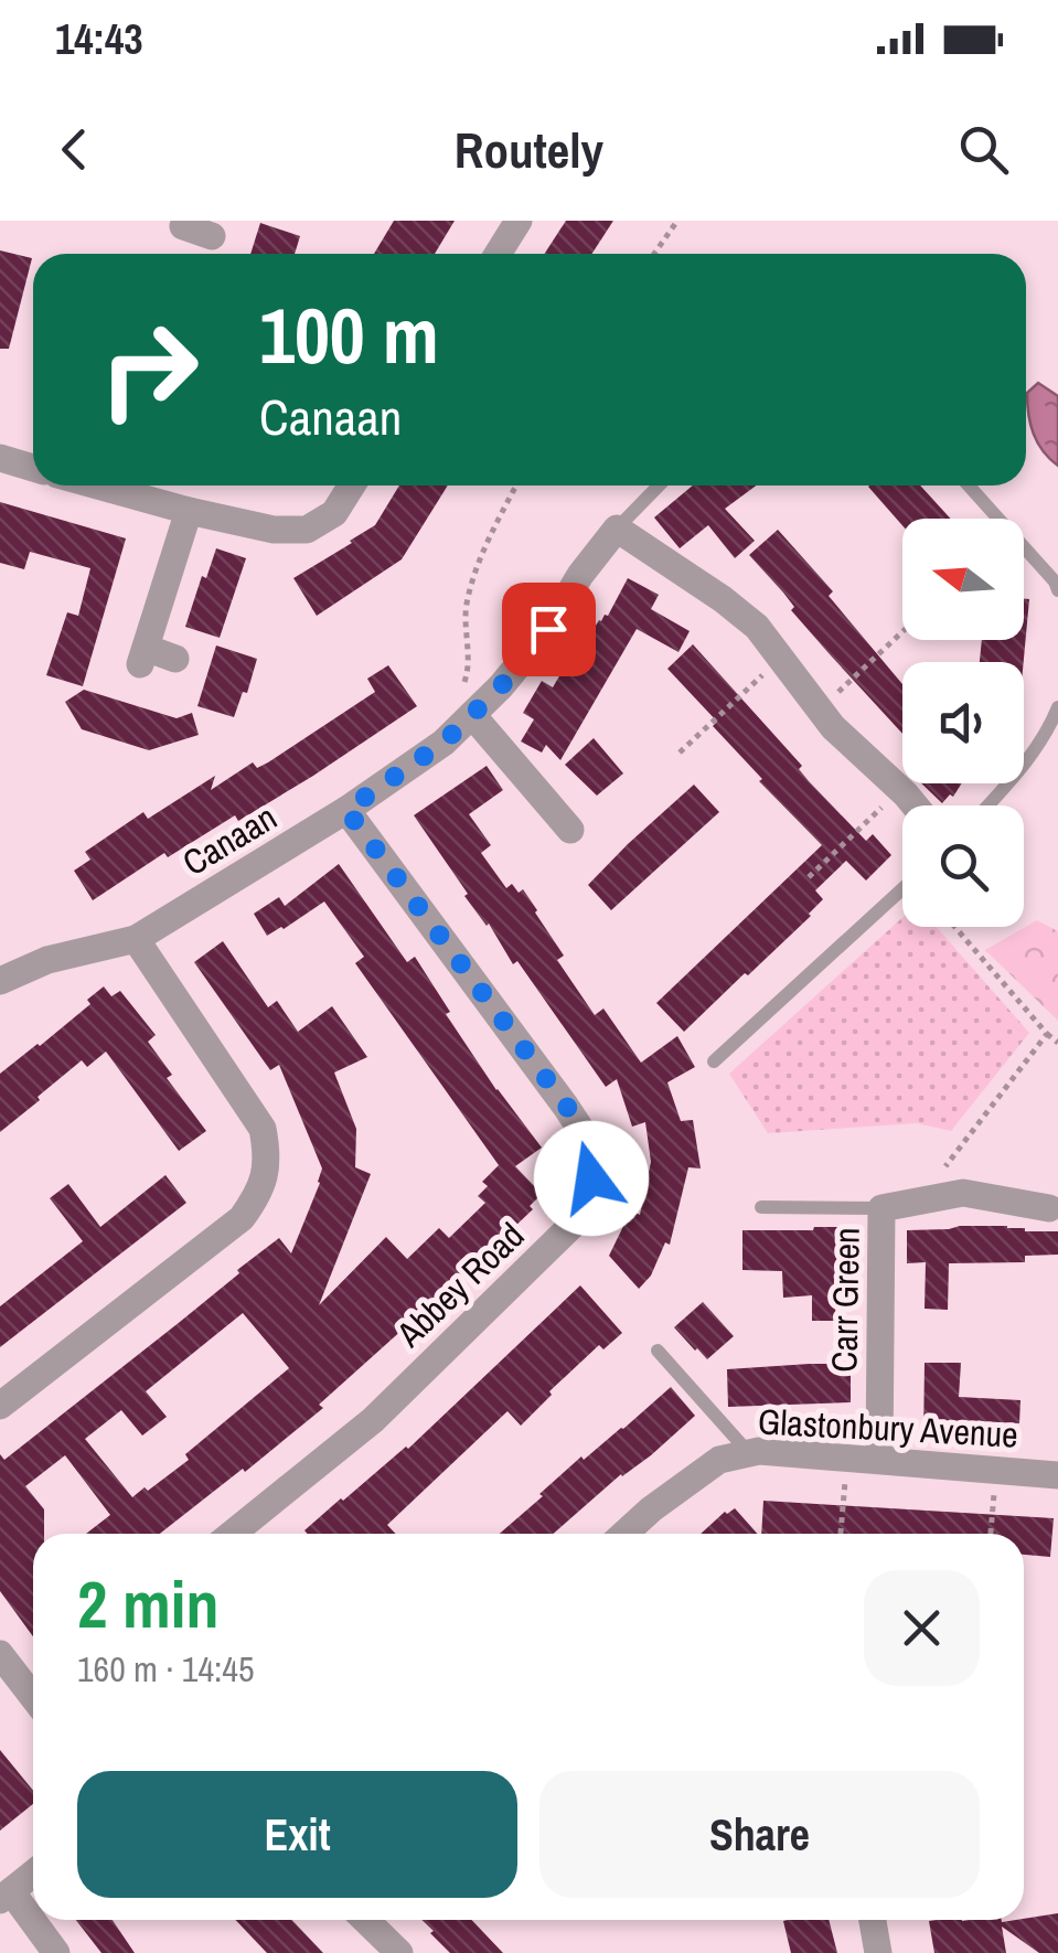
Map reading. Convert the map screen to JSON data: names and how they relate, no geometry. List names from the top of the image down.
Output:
{
  "streets": {
    "street": [
      "Canaan",
      "Abbey Road",
      "Carr Green",
      "Glastonbury Avenue"
    ]
  },
  "crossings": [
    ["Canaan", "Abbey Road"],
    ["Carr Green", "Glastonbury Avenue"]
  ],
  "north": "left",
  "page": {
    "status": "14:43",
    "header": "Routely",
    "turn": ["100 m", "Canaan"],
    "heading": ["2 min", "160 m · 14:45"],
    "buttons": ["Exit", "Share"]
  }
}
